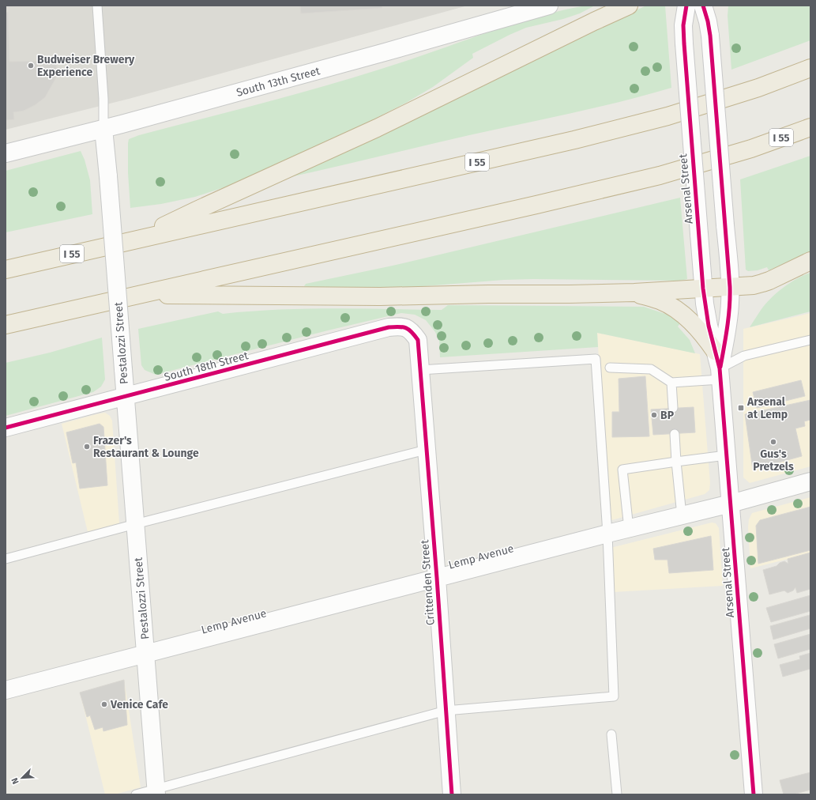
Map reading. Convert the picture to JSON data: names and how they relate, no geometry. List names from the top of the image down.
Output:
{
  "streets": {
    "highway": ["I 55"],
    "street": [
      "South 13th Street",
      "Arsenal Street",
      "Pestalozzi Street",
      "South 18th Street",
      "Lemp Avenue",
      "Crittenden Street"
    ]
  },
  "crossings": [
    ["South 13th Street", "Pestalozzi Street"],
    ["Arsenal Street", "Lemp Avenue"],
    ["Pestalozzi Street", "South 18th Street"],
    ["Pestalozzi Street", "Lemp Avenue"],
    ["South 18th Street", "Crittenden Street"],
    ["Lemp Avenue", "Crittenden Street"]
  ],
  "places": {
    "other": [
      "Budweiser Brewery Experience",
      "BP",
      "Gus's Pretzels",
      "Frazer's Restaurant & Lounge",
      "Venice Cafe"
    ],
    "transit": ["Arsenal at Lemp"]
  },
  "north": "bottom left"
}
